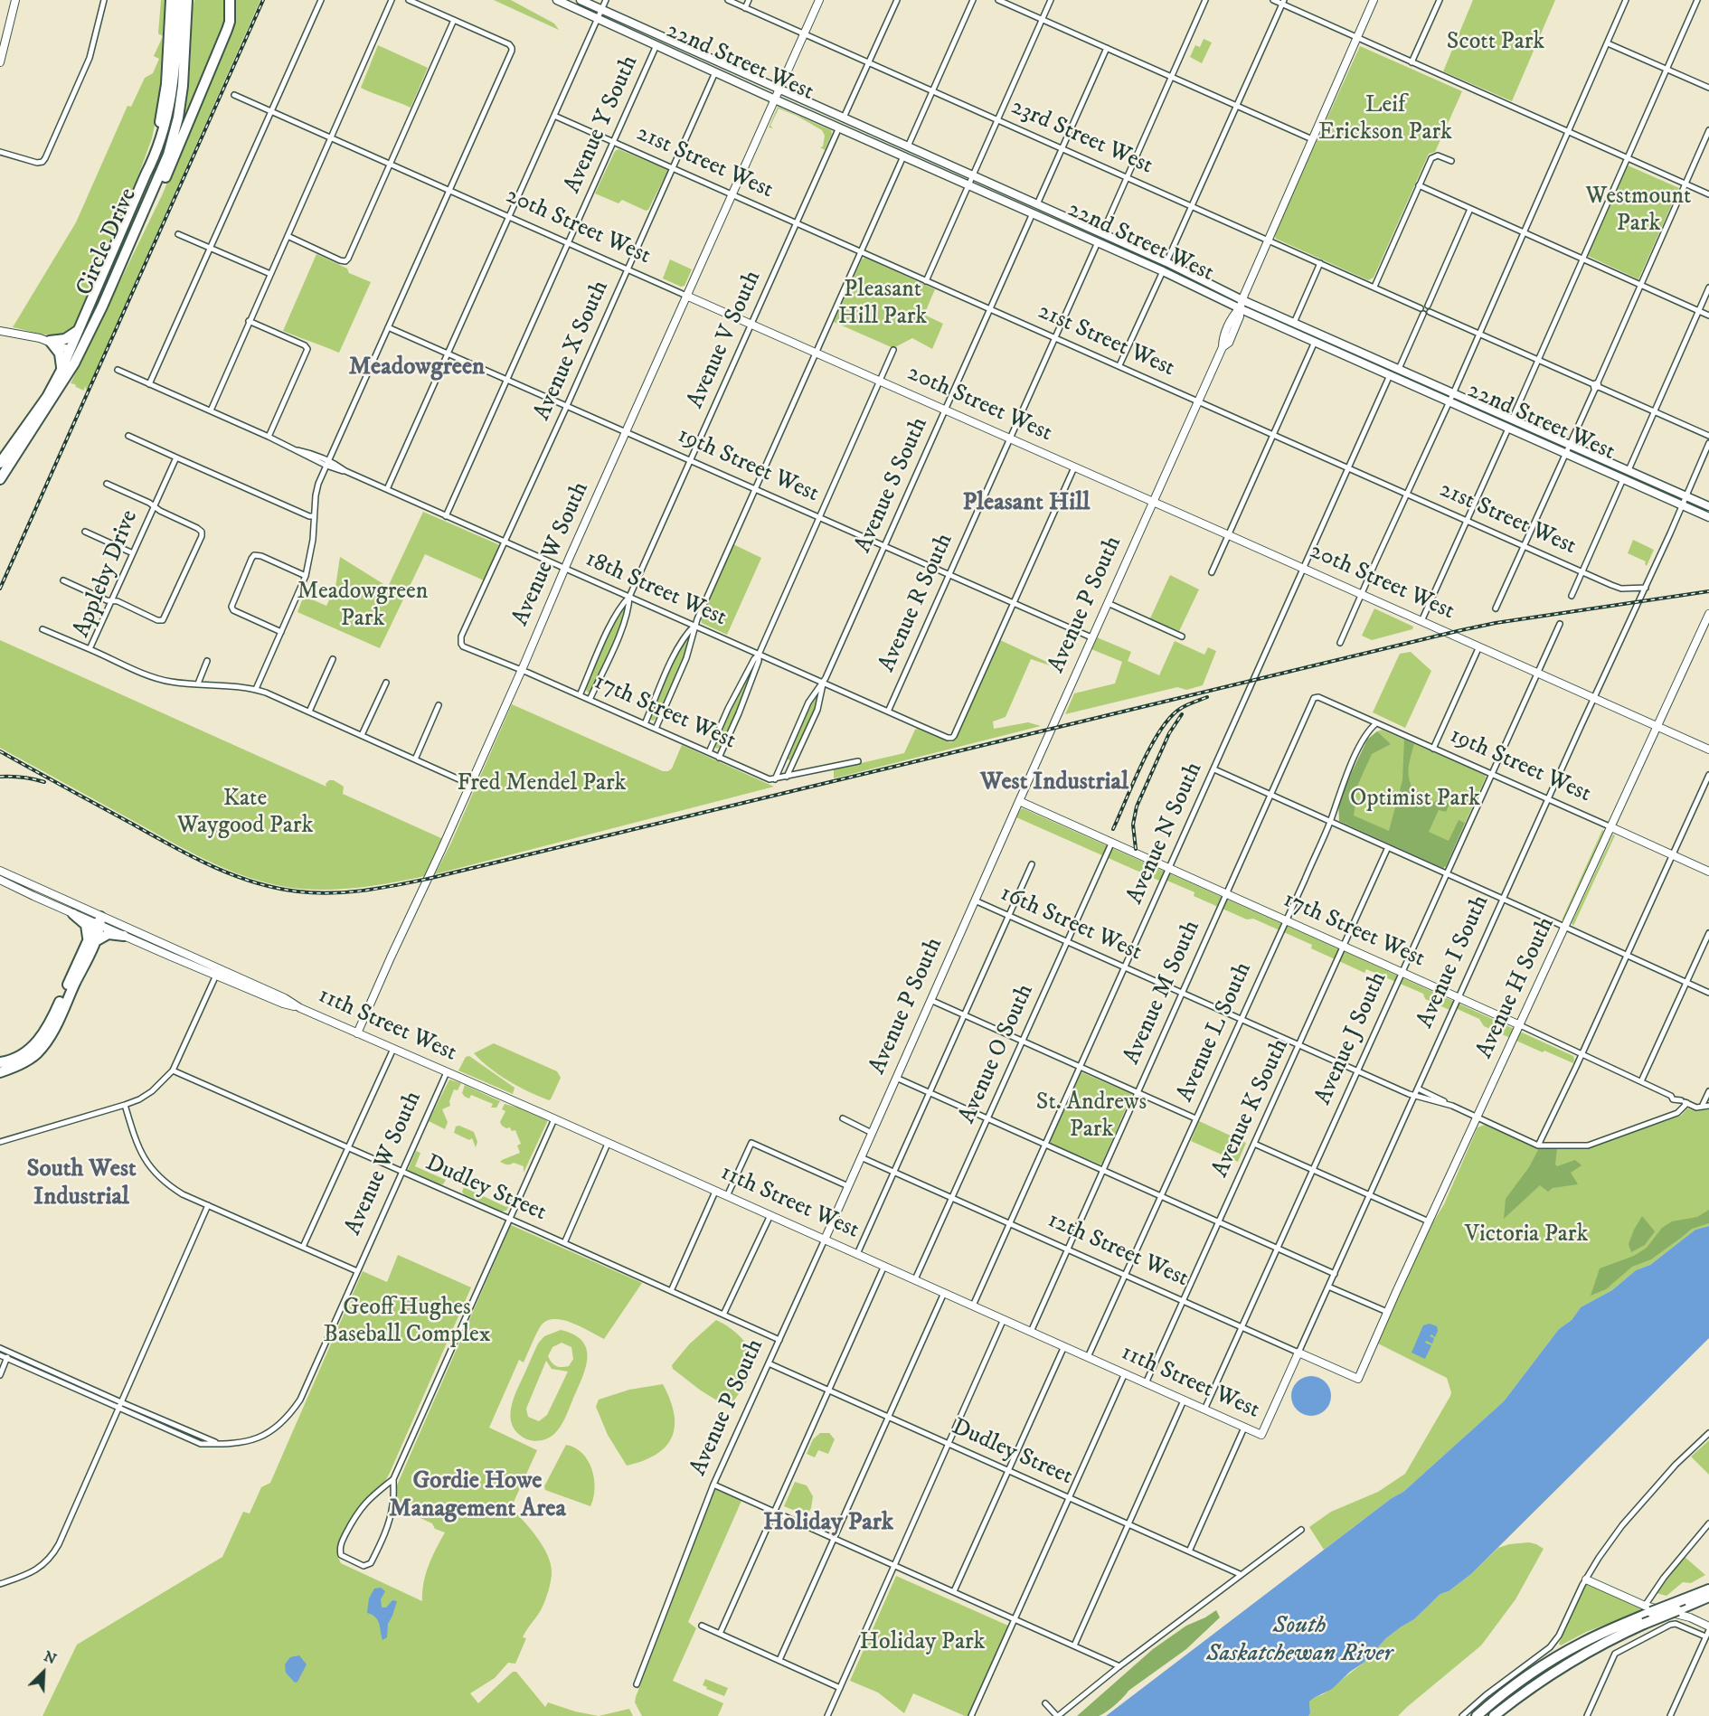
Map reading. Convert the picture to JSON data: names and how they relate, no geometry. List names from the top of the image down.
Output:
{
  "streets": {
    "highway": ["Circle Drive"],
    "main road": [
      "22nd Street West",
      "20th Street West",
      "19th Street West",
      "Avenue W South",
      "Avenue P South",
      "17th Street West",
      "Avenue I South",
      "Avenue H South",
      "11th Street West",
      "12th Street West"
    ],
    "street": [
      "Avenue Y South",
      "23rd Street West",
      "21st Street West",
      "Avenue V South",
      "Avenue X South",
      "Avenue S South",
      "Appleby Drive",
      "18th Street West",
      "Avenue R South",
      "Avenue N South",
      "16th Street West",
      "Avenue M South",
      "Avenue L South",
      "Avenue J South",
      "Avenue O South",
      "Avenue K South",
      "Dudley Street"
    ]
  },
  "crossings": [
    ["22nd Street West", "Avenue Y South"],
    ["22nd Street West", "Avenue V South"],
    ["22nd Street West", "Avenue X South"],
    ["22nd Street West", "Avenue S South"],
    ["22nd Street West", "Avenue W South"],
    ["22nd Street West", "Avenue R South"],
    ["22nd Street West", "Avenue P South"],
    ["22nd Street West", "Avenue N South"],
    ["22nd Street West", "Avenue I South"],
    ["Avenue Y South", "21st Street West"],
    ["Avenue Y South", "20th Street West"],
    ["Avenue Y South", "19th Street West"],
    ["Avenue Y South", "18th Street West"],
    ["23rd Street West", "Avenue W South"],
    ["23rd Street West", "Avenue P South"],
    ["21st Street West", "Avenue V South"],
    ["21st Street West", "Avenue X South"],
    ["21st Street West", "Avenue S South"],
    ["21st Street West", "Avenue W South"],
    ["21st Street West", "Avenue R South"],
    ["21st Street West", "Avenue P South"],
    ["21st Street West", "Avenue N South"],
    ["21st Street West", "Avenue I South"],
    ["20th Street West", "Avenue V South"],
    ["20th Street West", "Avenue X South"],
    ["20th Street West", "Avenue S South"],
    ["20th Street West", "Avenue W South"],
    ["20th Street West", "Avenue R South"],
    ["20th Street West", "Avenue P South"],
    ["20th Street West", "Avenue N South"],
    ["20th Street West", "Avenue I South"],
    ["20th Street West", "Avenue H South"],
    ["20th Street West", "Avenue J South"],
    ["Avenue V South", "19th Street West"],
    ["Avenue V South", "18th Street West"],
    ["Avenue V South", "17th Street West"],
    ["Avenue X South", "19th Street West"],
    ["Avenue X South", "18th Street West"],
    ["Avenue X South", "17th Street West"],
    ["19th Street West", "Avenue S South"],
    ["19th Street West", "Avenue W South"],
    ["19th Street West", "18th Street West"],
    ["19th Street West", "Avenue R South"],
    ["19th Street West", "Avenue P South"],
    ["19th Street West", "Avenue I South"],
    ["19th Street West", "Avenue H South"],
    ["19th Street West", "Avenue M South"],
    ["19th Street West", "Avenue L South"],
    ["19th Street West", "Avenue J South"],
    ["Avenue S South", "18th Street West"],
    ["Avenue S South", "17th Street West"],
    ["Avenue W South", "Appleby Drive"],
    ["Avenue W South", "18th Street West"],
    ["Avenue W South", "17th Street West"],
    ["Avenue W South", "11th Street West"],
    ["Avenue W South", "Dudley Street"],
    ["18th Street West", "Avenue R South"],
    ["Avenue P South", "17th Street West"],
    ["Avenue P South", "16th Street West"],
    ["Avenue P South", "11th Street West"],
    ["Avenue P South", "Dudley Street"],
    ["Avenue P South", "12th Street West"],
    ["17th Street West", "Avenue N South"],
    ["17th Street West", "Avenue I South"],
    ["17th Street West", "Avenue H South"],
    ["17th Street West", "Avenue M South"],
    ["17th Street West", "Avenue L South"],
    ["17th Street West", "Avenue J South"],
    ["17th Street West", "Avenue O South"],
    ["17th Street West", "Avenue K South"],
    ["Avenue N South", "16th Street West"],
    ["Avenue N South", "11th Street West"],
    ["Avenue N South", "12th Street West"],
    ["16th Street West", "Avenue I South"],
    ["16th Street West", "Avenue H South"],
    ["16th Street West", "Avenue M South"],
    ["16th Street West", "Avenue L South"],
    ["16th Street West", "Avenue J South"],
    ["16th Street West", "Avenue O South"],
    ["16th Street West", "Avenue K South"],
    ["Avenue I South", "11th Street West"],
    ["Avenue I South", "12th Street West"],
    ["Avenue H South", "12th Street West"],
    ["Avenue M South", "11th Street West"],
    ["Avenue M South", "12th Street West"],
    ["11th Street West", "Avenue L South"],
    ["11th Street West", "Avenue J South"],
    ["11th Street West", "Avenue O South"],
    ["11th Street West", "Avenue K South"],
    ["Avenue L South", "12th Street West"],
    ["Avenue J South", "12th Street West"],
    ["Avenue O South", "12th Street West"],
    ["Avenue K South", "12th Street West"]
  ],
  "districts": [
    "Meadowgreen",
    "Pleasant Hill",
    "West Industrial",
    "South West Industrial",
    "Gordie Howe Management Area",
    "Holiday Park"
  ],
  "water": ["South Saskatchewan River"],
  "parks": [
    "Scott Park",
    "Leif Erickson Park",
    "Westmount Park",
    "Pleasant Hill Park",
    "Meadowgreen Park",
    "Fred Mendel Park",
    "Kate Waygood Park",
    "Optimist Park",
    "St. Andrews Park",
    "Victoria Park",
    "Geoff Hughes Baseball Complex",
    "Holiday Park"
  ],
  "north": "top right"
}
